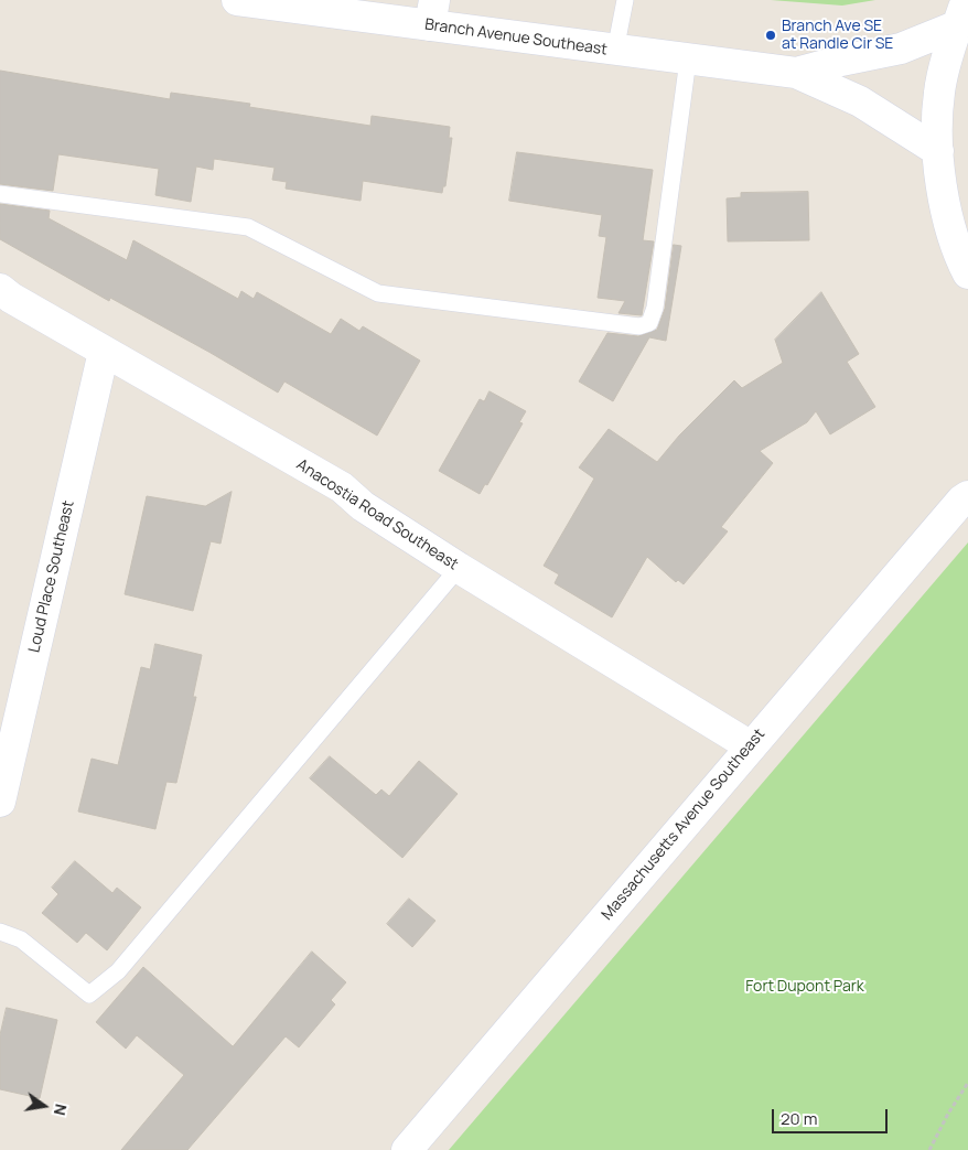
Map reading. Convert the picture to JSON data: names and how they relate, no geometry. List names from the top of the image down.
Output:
{
  "streets": {
    "street": [
      "Branch Avenue Southeast",
      "Anacostia Road Southeast",
      "Loud Place Southeast",
      "Massachusetts Avenue Southeast"
    ]
  },
  "crossings": [
    ["Anacostia Road Southeast", "Loud Place Southeast"],
    ["Anacostia Road Southeast", "Massachusetts Avenue Southeast"]
  ],
  "parks": ["Fort Dupont Park"],
  "places": ["Branch Ave SE at Randle Cir SE"],
  "scale_bar": "20 m",
  "north": "right"
}
